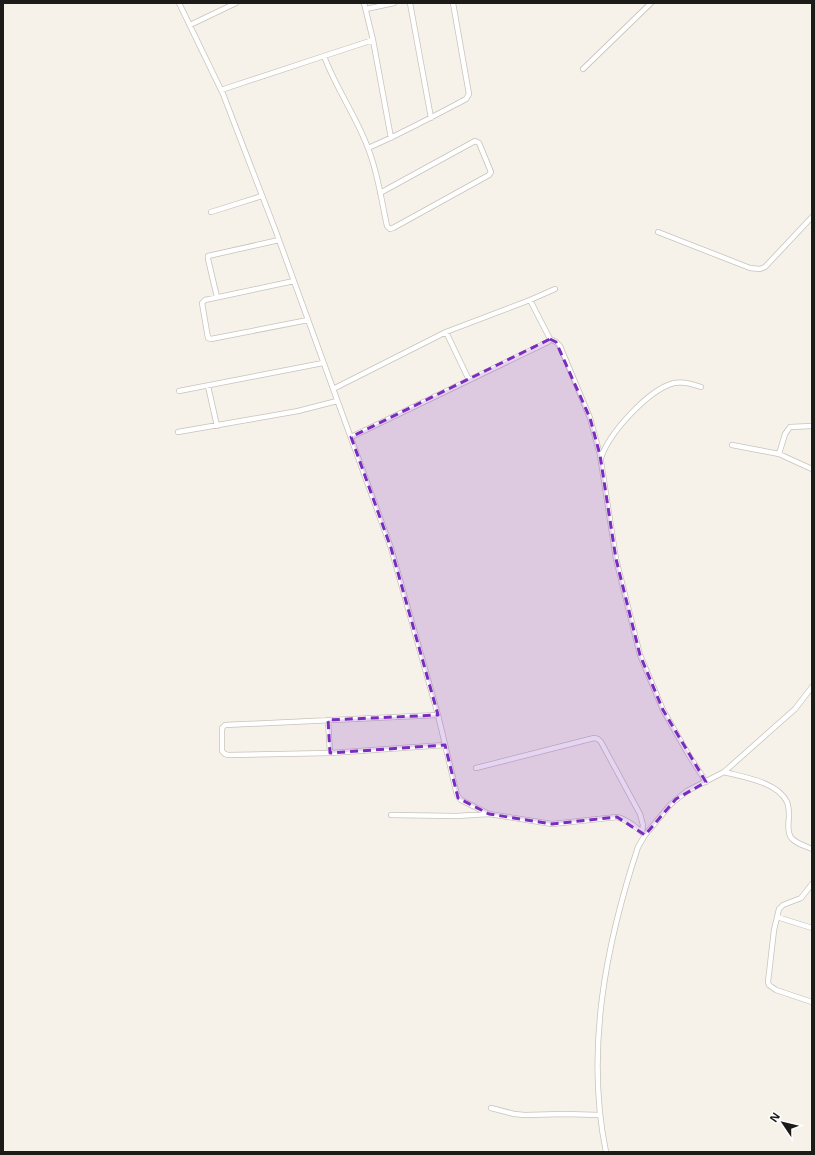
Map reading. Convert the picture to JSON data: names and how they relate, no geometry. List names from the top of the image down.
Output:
{
  "north": "top left"
}
